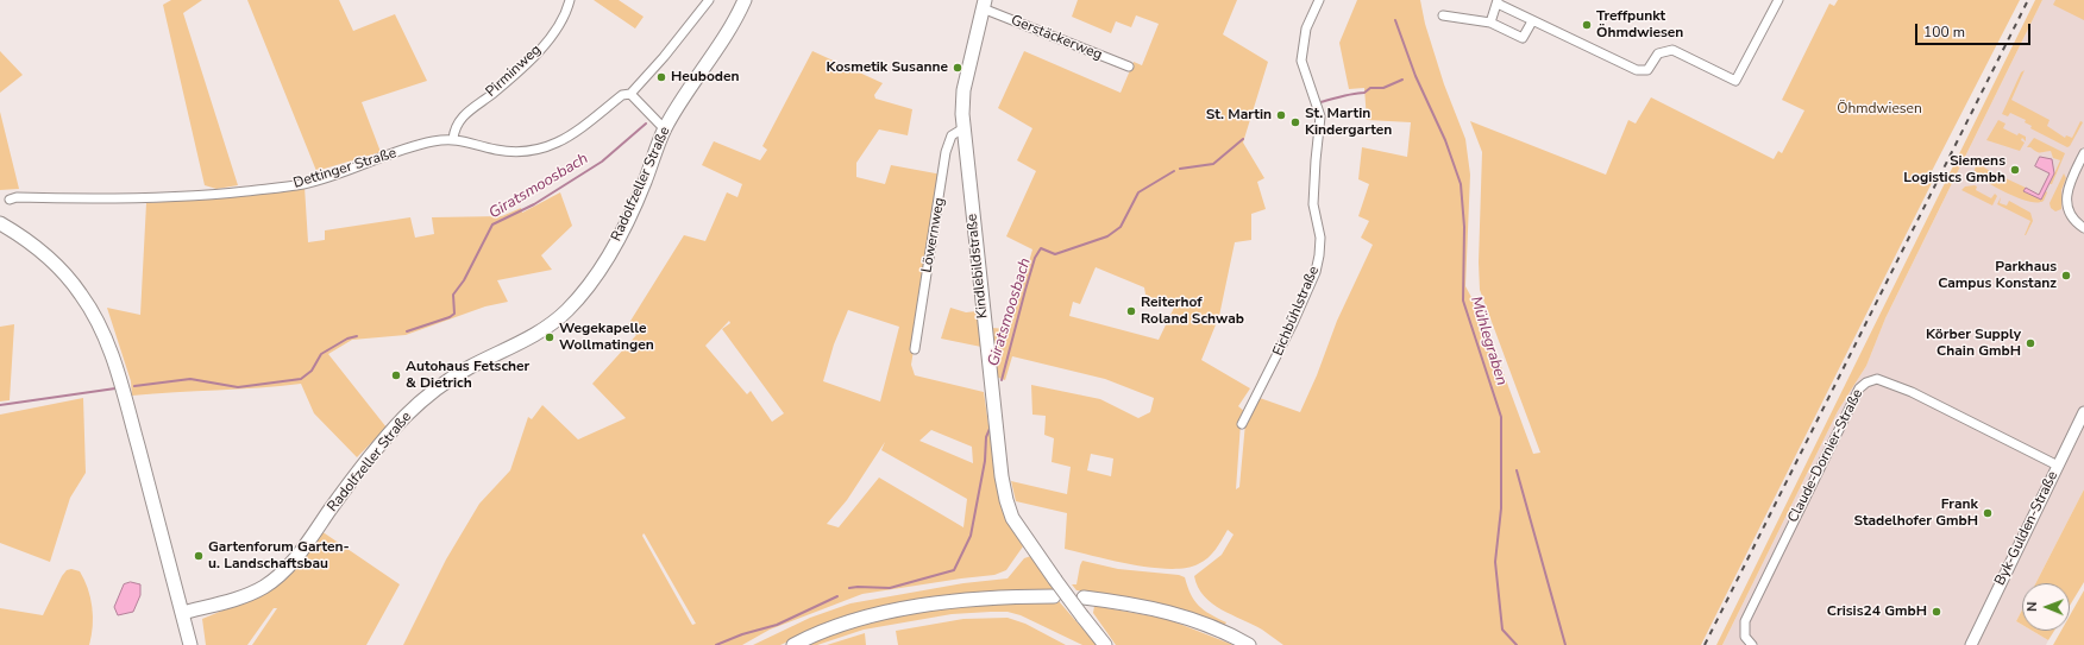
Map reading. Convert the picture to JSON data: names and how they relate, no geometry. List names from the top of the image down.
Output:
{
  "streets": {
    "main road": ["Radolfzeller Straße", "Kindlebildstraße"],
    "street": [
      "Gerstäckerweg",
      "Pirminweg",
      "Dettinger Straße",
      "Löwernweg",
      "Eichbühlstraße",
      "Claude-Dornier-Straße",
      "Byk-Gulden-Straße"
    ]
  },
  "crossings": [
    ["Gerstäckerweg", "Kindlebildstraße"],
    ["Pirminweg", "Dettinger Straße"],
    ["Löwernweg", "Kindlebildstraße"],
    ["Claude-Dornier-Straße", "Byk-Gulden-Straße"]
  ],
  "water": ["Giratsmoosbach", "Mühlegraben"],
  "parks": ["Öhmdwiesen"],
  "places": [
    "Treffpunkt Öhmdwiesen",
    "Kosmetik Susanne",
    "Heuboden",
    "St. Martin",
    "St. Martin Kindergarten",
    "Siemens Logistics Gmbh",
    "Parkhaus Campus Konstanz",
    "Reiterhof Roland Schwab",
    "Wegekapelle Wollmatingen",
    "Körber Supply Chain GmbH",
    "Autohaus Fetscher & Dietrich",
    "Frank Stadelhofer GmbH",
    "Gartenforum Garten- u. Landschaftsbau",
    "Crisis24 GmbH"
  ],
  "scale_bar": "100 m",
  "north": "left"
}
